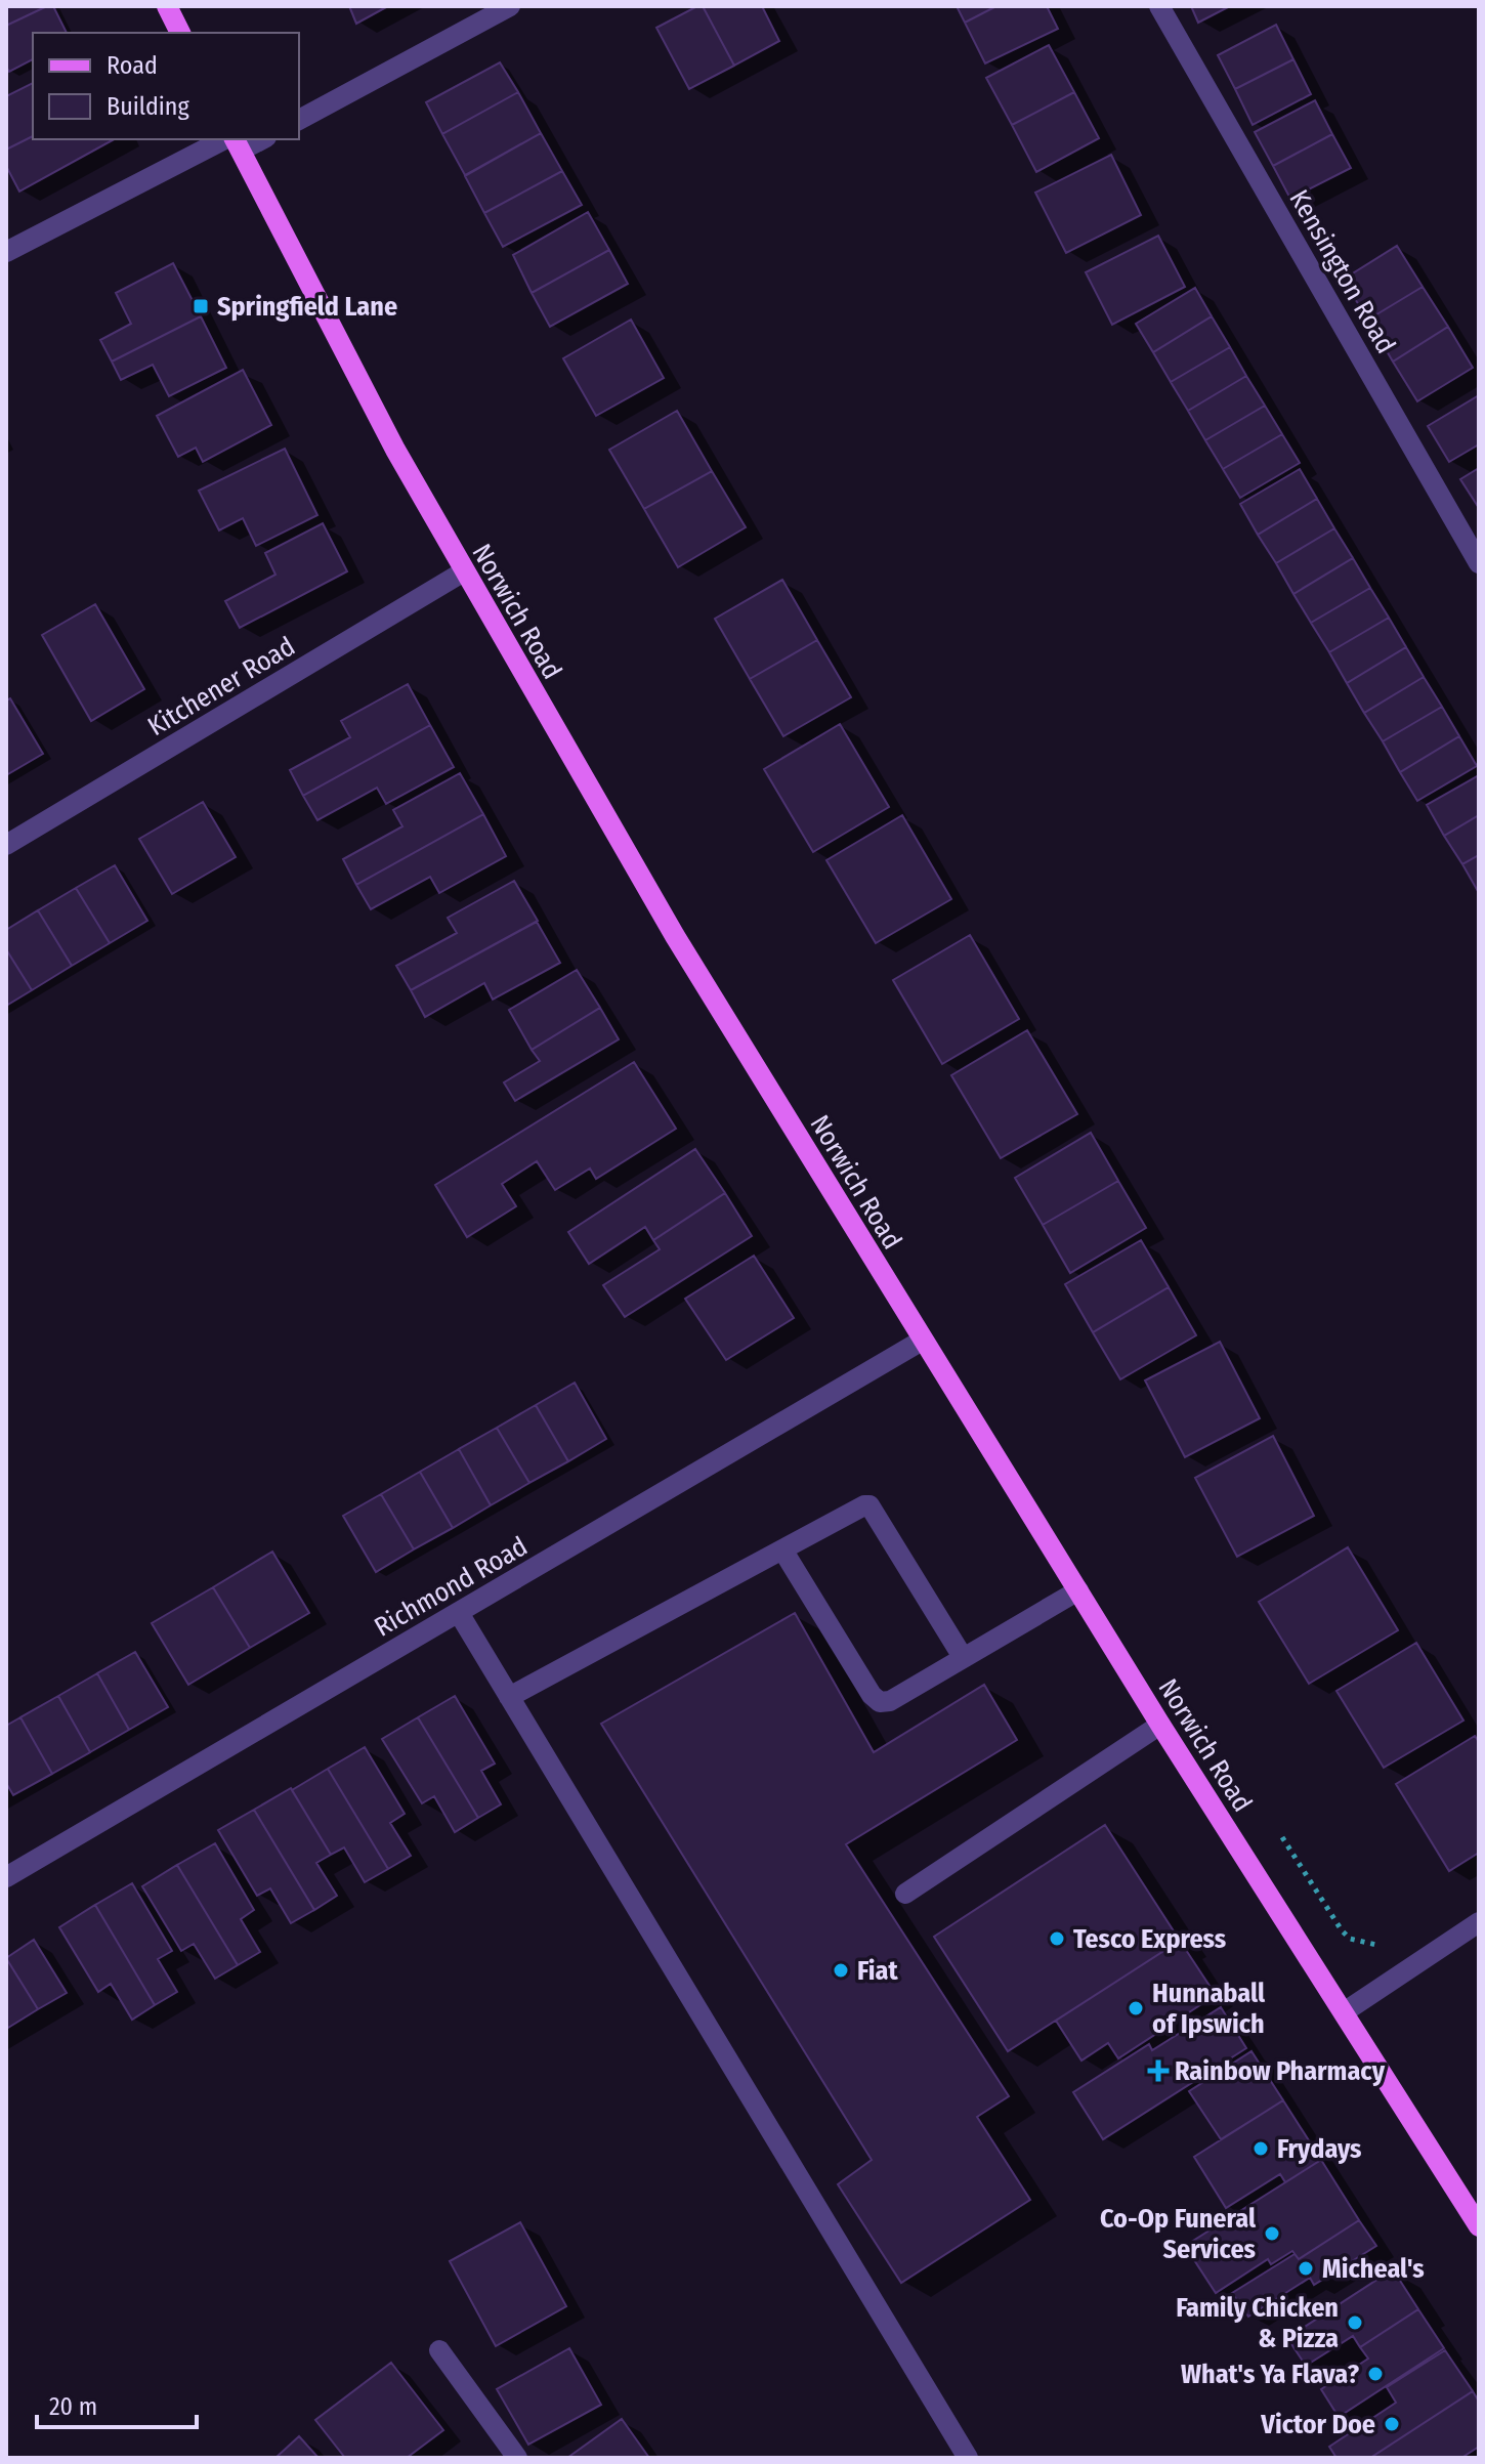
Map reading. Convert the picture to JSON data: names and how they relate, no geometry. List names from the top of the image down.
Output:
{
  "streets": {
    "main road": ["Norwich Road"],
    "street": ["Kensington Road", "Kitchener Road", "Richmond Road"]
  },
  "crossings": [
    ["Norwich Road", "Kitchener Road"],
    ["Norwich Road", "Richmond Road"]
  ],
  "places": {
    "transit": ["Springfield Lane"],
    "other": [
      "Tesco Express",
      "Fiat",
      "Hunnaball of Ipswich",
      "Frydays",
      "Co-Op Funeral Services",
      "Micheal's",
      "Family Chicken & Pizza",
      "What's Ya Flava?",
      "Victor Doe"
    ],
    "health": ["Rainbow Pharmacy"]
  },
  "legend": ["Road", "Building"],
  "scale_bar": "20 m"
}
